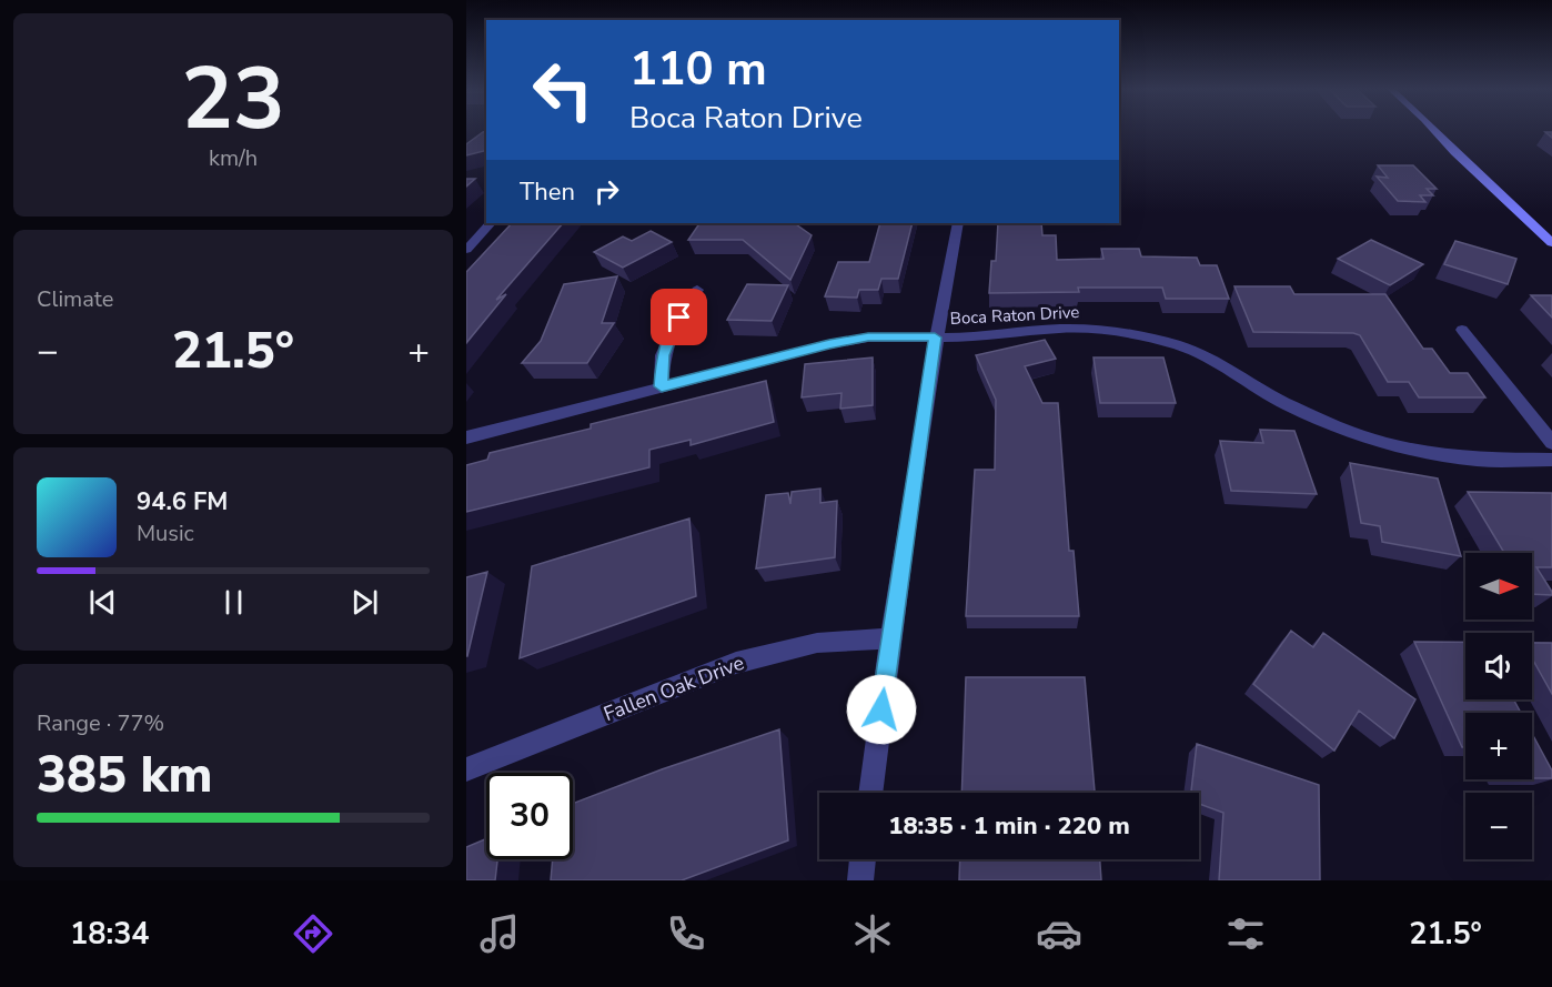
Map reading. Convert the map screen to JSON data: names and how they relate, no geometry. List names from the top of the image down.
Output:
{
  "streets": {
    "street": ["Boca Raton Drive", "Fallen Oak Drive"]
  },
  "north": "right",
  "page": {
    "tile": [
      ["23", "km/h"],
      "Climate",
      ["Range · 77%", "385 km"]
    ],
    "turn": ["110 m", "Boca Raton Drive"],
    "then": "Then",
    "heat": ["−", "21.5°", "+"],
    "song": ["94.6 FM", "Music"],
    "map_buttons": ["+", "−"],
    "limit": "30",
    "trip": "18:35 · 1 min · 220 m",
    "tabs": ["18:34", "21.5°"]
  }
}
